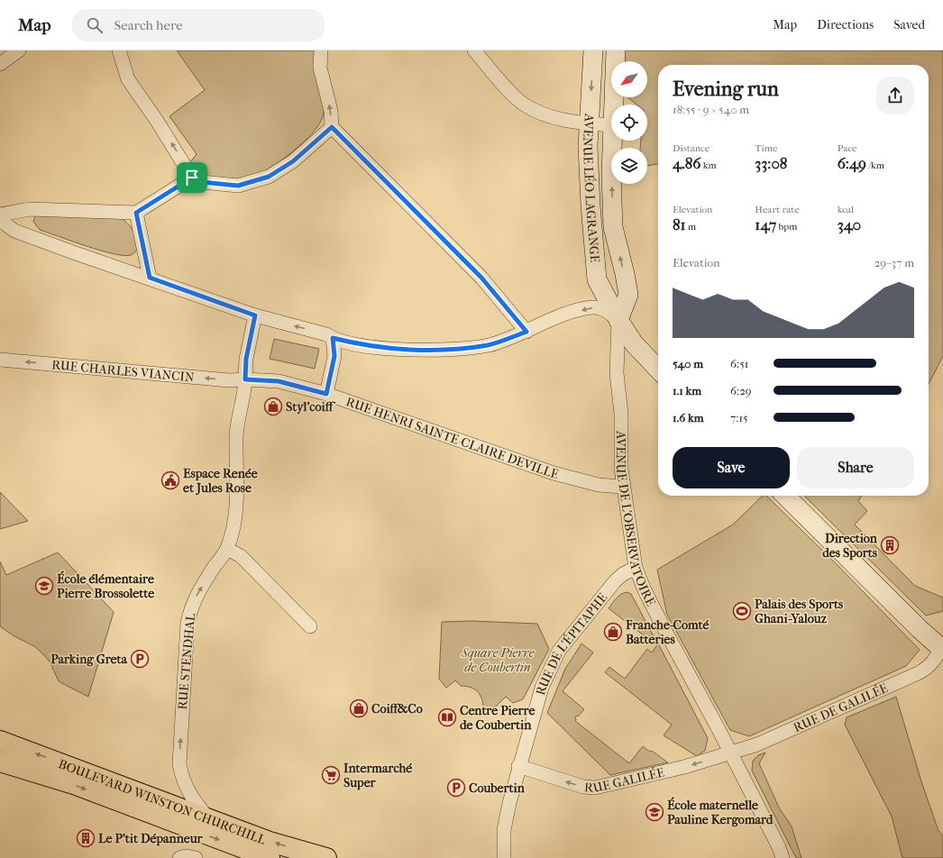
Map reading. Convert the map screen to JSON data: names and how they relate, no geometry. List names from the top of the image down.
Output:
{
  "streets": {
    "main road": ["AVENUE LÉO LAGRANGE", "BOULEVARD WINSTON CHURCHILL"],
    "street": [
      "RUE CHARLES VIANCIN",
      "RUE HENRI SAINTE-CLAIRE DEVILLE",
      "AVENUE DE L'OBSERVATOIRE",
      "RUE DE L'ÉPITAPHE",
      "RUE STENDHAL",
      "RUE DE GALILÉE",
      "RUE GALILÉE"
    ]
  },
  "crossings": [
    ["AVENUE LÉO LAGRANGE", "AVENUE DE L'OBSERVATOIRE"],
    ["RUE CHARLES VIANCIN", "RUE HENRI SAINTE-CLAIRE DEVILLE"],
    ["RUE CHARLES VIANCIN", "RUE STENDHAL"],
    ["RUE HENRI SAINTE-CLAIRE DEVILLE", "AVENUE DE L'OBSERVATOIRE"],
    ["AVENUE DE L'OBSERVATOIRE", "RUE DE L'ÉPITAPHE"],
    ["AVENUE DE L'OBSERVATOIRE", "RUE DE GALILÉE"],
    ["AVENUE DE L'OBSERVATOIRE", "RUE GALILÉE"],
    ["RUE DE L'ÉPITAPHE", "RUE GALILÉE"],
    ["RUE STENDHAL", "BOULEVARD WINSTON CHURCHILL"],
    ["RUE DE GALILÉE", "RUE GALILÉE"]
  ],
  "one_way": ["RUE STENDHAL", "RUE GALILÉE"],
  "parks": ["Square Pierre de Coubertin"],
  "places": {
    "shop": ["Styl'coiff", "Franche-Comté Batteries", "Coiff&Co"],
    "public building": ["Espace Renée et Jules Rose"],
    "building": ["Direction des Sports", "Le P'tit Dépanneur"],
    "school or university": ["École élémentaire Pierre Brossolette", "École maternelle Pauline Kergomard"],
    "sports": ["Palais des Sports Ghani-Yalouz"],
    "parking": ["Parking Greta", "Coubertin"],
    "library": ["Centre Pierre de Coubertin"],
    "supermarket": ["Intermarché Super"]
  },
  "north": "bottom left",
  "page": {
    "header": "Map",
    "search": "Search here",
    "nav": ["Map", "Directions", "Saved"],
    "heading": ["Evening run", "18:55 · 9 × 540 m"],
    "stats": [
      ["Distance", "4.86 km"],
      ["Time", "33:08"],
      ["Pace", "6:49 /km"],
      ["Elevation", "81 m"],
      ["Heart rate", "147 bpm"],
      ["kcal", "340"]
    ],
    "chart": ["Elevation", "29–37 m"],
    "list": [
      {
        "name": "540 m",
        "note": "6:51"
      },
      {
        "name": "1.1 km",
        "note": "6:29"
      },
      {
        "name": "1.6 km",
        "note": "7:15"
      }
    ],
    "buttons": ["Save", "Share"]
  }
}
